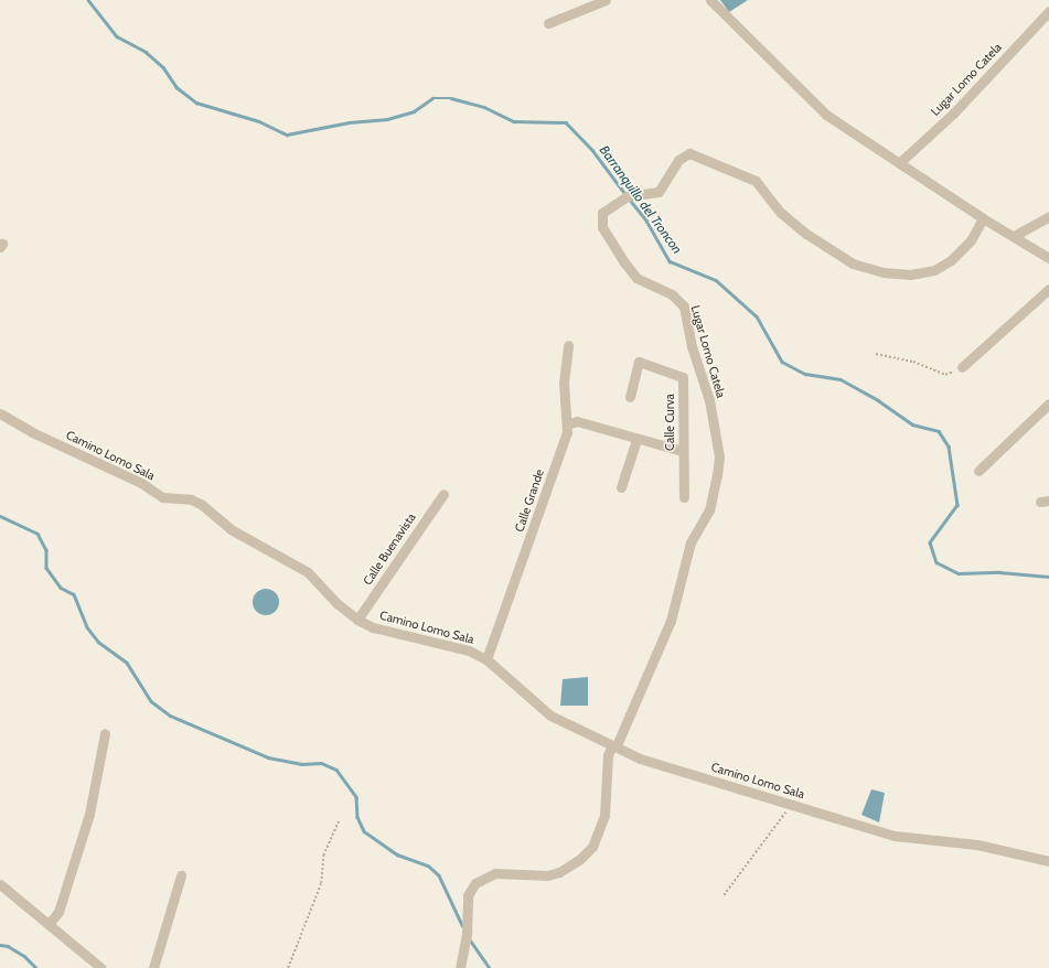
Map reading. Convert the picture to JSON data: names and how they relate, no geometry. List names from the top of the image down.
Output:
{
  "streets": {
    "street": [
      "Lugar Lomo Catela",
      "Calle Curva",
      "Camino Lomo Sala",
      "Calle Grande",
      "Calle Buenavista"
    ]
  },
  "crossings": [
    ["Lugar Lomo Catela", "Camino Lomo Sala"],
    ["Camino Lomo Sala", "Calle Grande"],
    ["Camino Lomo Sala", "Calle Buenavista"]
  ],
  "water": ["Barranquillo del Troncon"]
}
